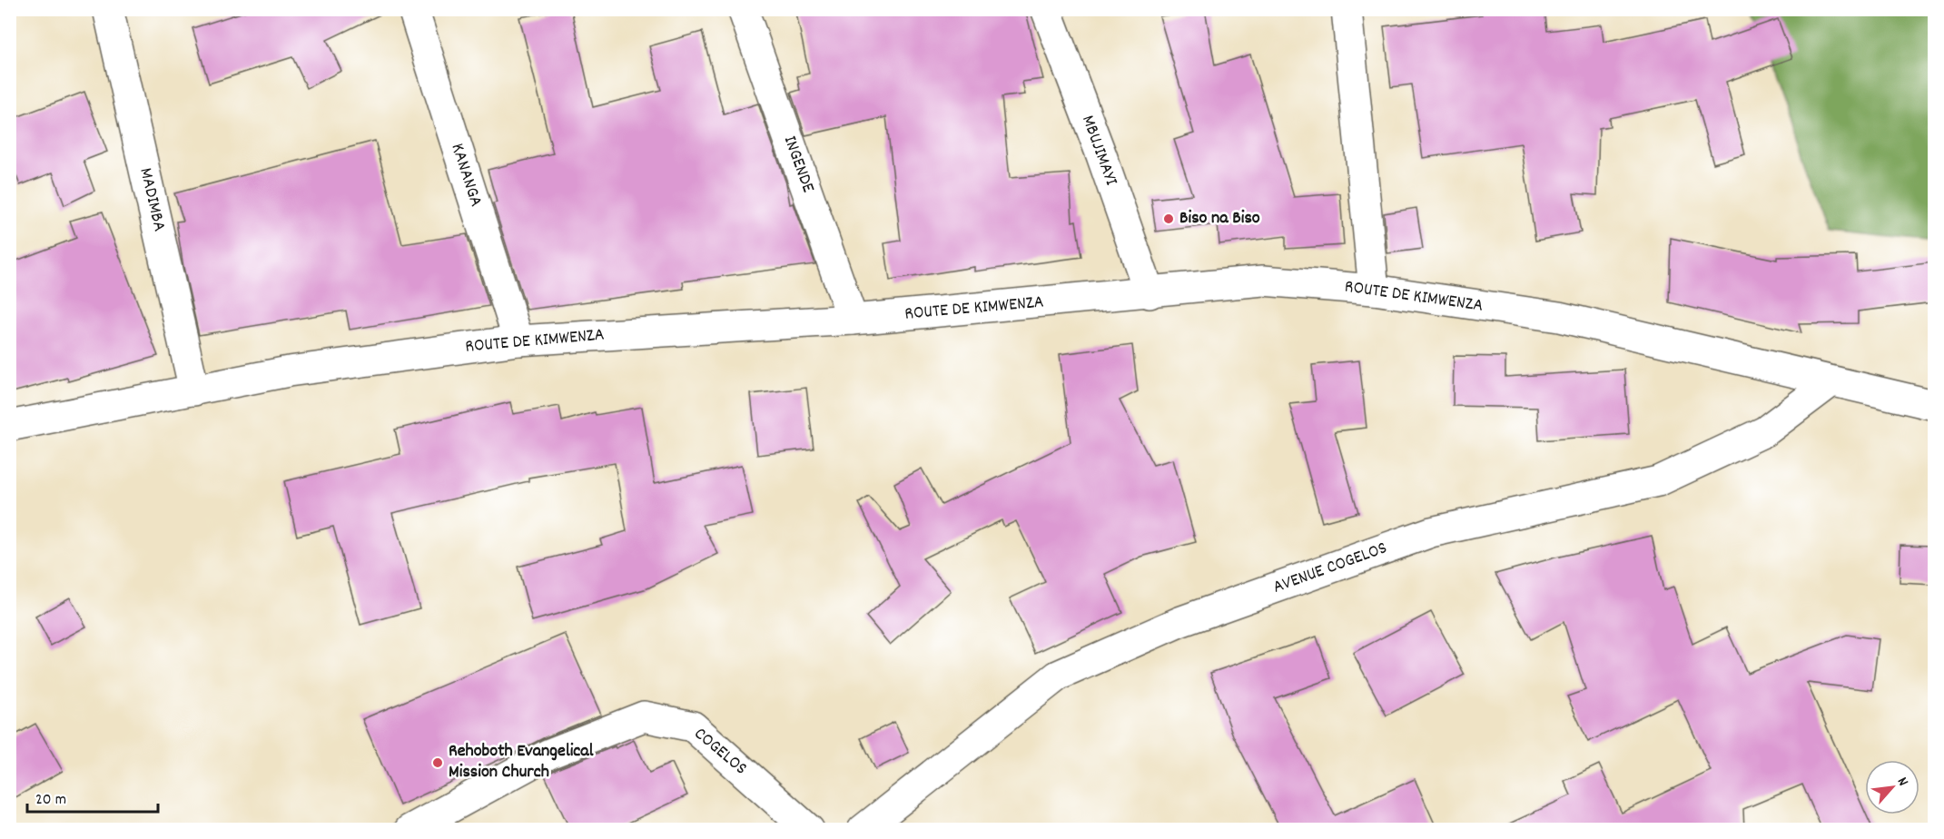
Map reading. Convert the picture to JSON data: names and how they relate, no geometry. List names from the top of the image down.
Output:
{
  "streets": {
    "street": [
      "MBUJIMAYI",
      "INGENDE",
      "KANANGA",
      "MADIMBA",
      "ROUTE DE KIMWENZA",
      "AVENUE COGELOS",
      "COGELOS"
    ]
  },
  "crossings": [
    ["MBUJIMAYI", "ROUTE DE KIMWENZA"],
    ["INGENDE", "ROUTE DE KIMWENZA"],
    ["KANANGA", "ROUTE DE KIMWENZA"],
    ["MADIMBA", "ROUTE DE KIMWENZA"],
    ["ROUTE DE KIMWENZA", "AVENUE COGELOS"]
  ],
  "places": ["Biso na Biso", "Rehoboth Evangelical Mission Church"],
  "scale_bar": "20 m",
  "north": "top right"
}
